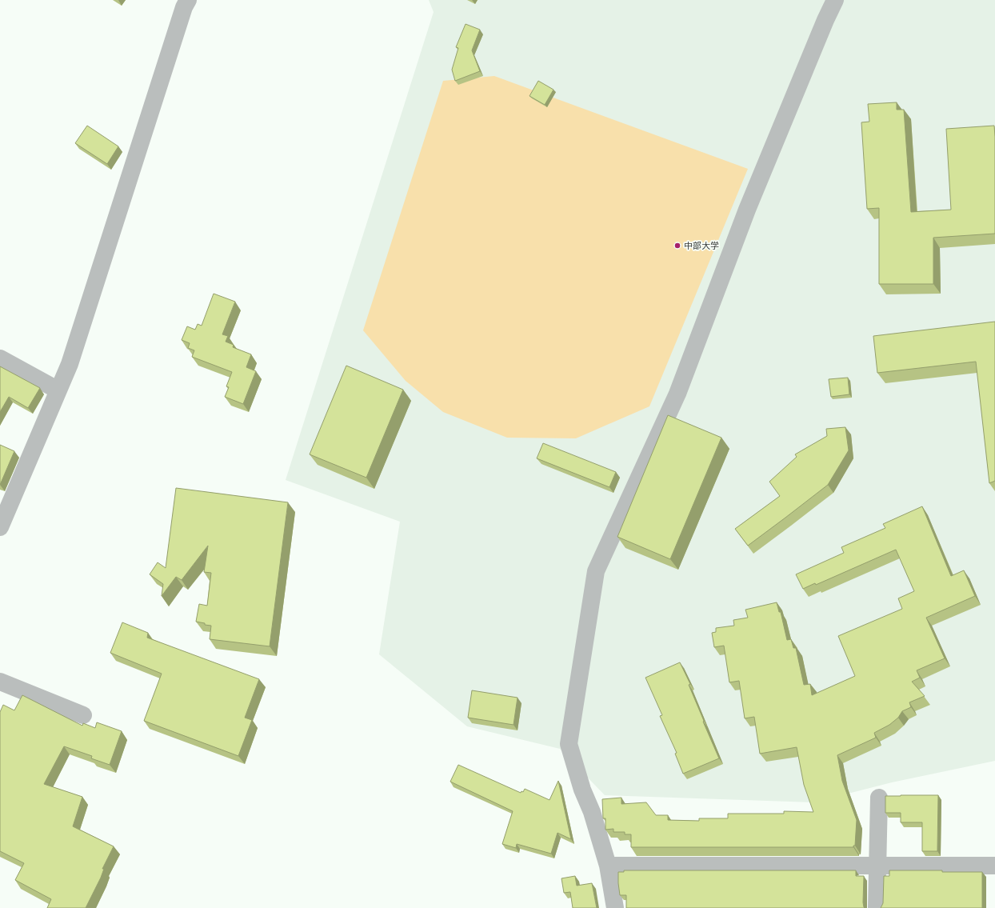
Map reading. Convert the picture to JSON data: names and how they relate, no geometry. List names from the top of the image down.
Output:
{
  "places": ["中部大学"]
}
